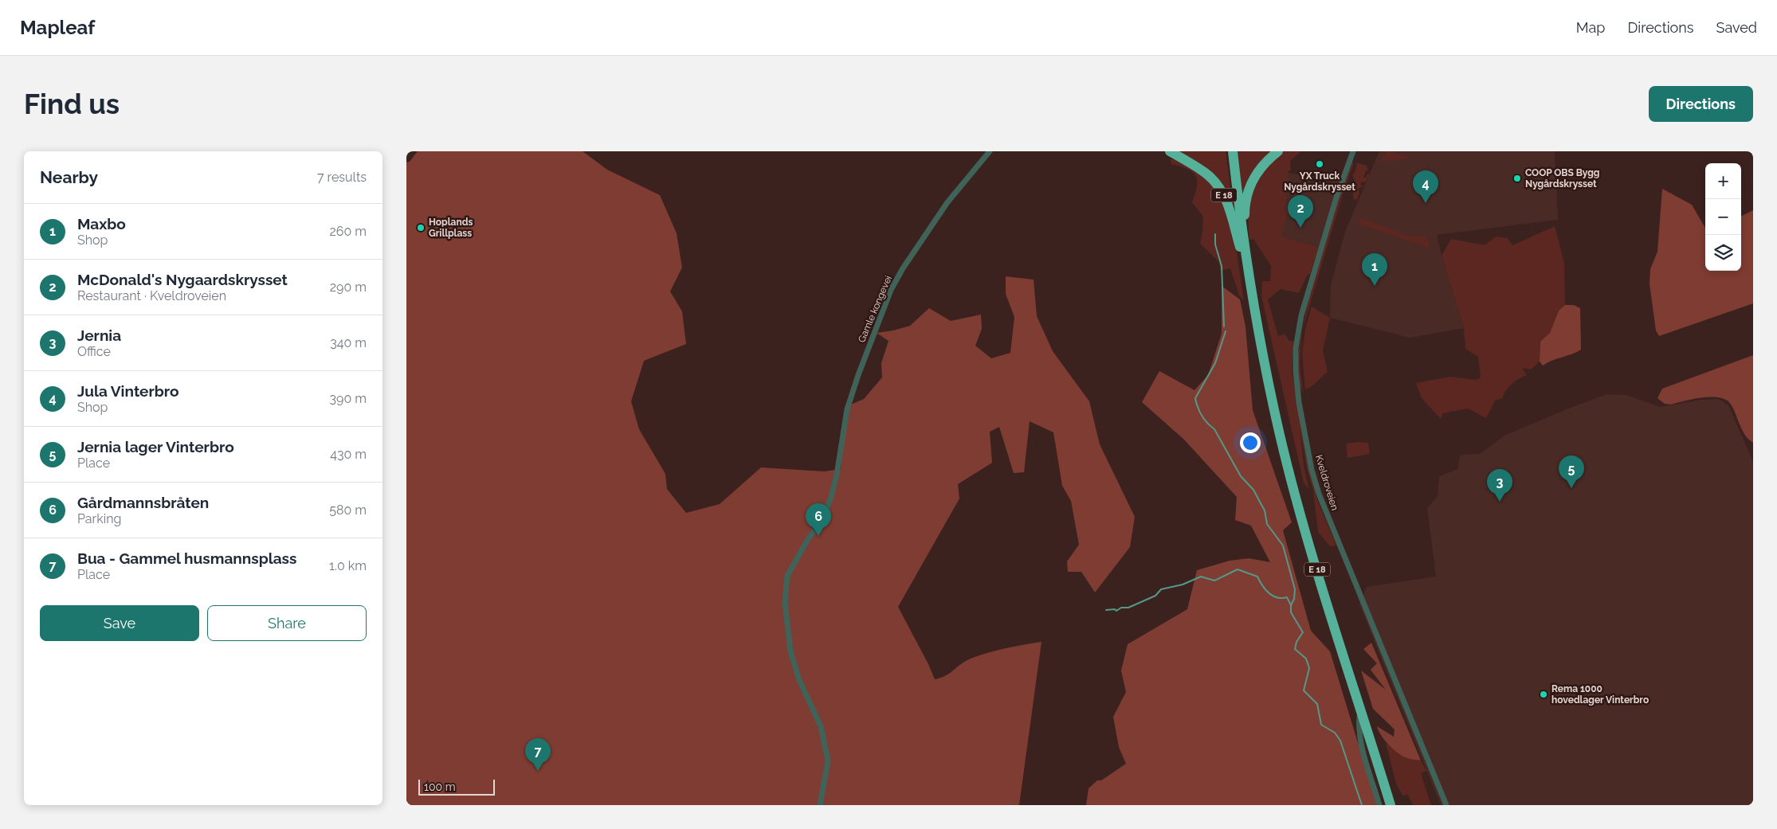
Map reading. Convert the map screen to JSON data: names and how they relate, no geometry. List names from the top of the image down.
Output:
{
  "streets": {
    "highway": ["E 18"],
    "street": ["Gamle kongevei", "Kveldroveien"]
  },
  "places": [
    "YX Truck Nygårdskrysset",
    "COOP OBS Bygg Nygårdskrysset",
    "Hoplands Grillplass",
    "Rema 1000 hovedlager Vinterbro"
  ],
  "scale_bar": "100 m",
  "page": {
    "header": "Mapleaf",
    "nav": ["Map", "Directions", "Saved"],
    "buttons": [
      "Directions",
      ["Save", "Share"]
    ],
    "title": "Find us",
    "heading": ["Nearby", "7 results"],
    "map_buttons": ["+", "−"],
    "pins": [
      "4",
      "2",
      "1",
      "5",
      "3",
      "6",
      "7"
    ],
    "list": [
      {
        "mark": "1",
        "name": "Maxbo",
        "note": "Shop",
        "value": "260 m"
      },
      {
        "mark": "2",
        "name": "McDonald's Nygaardskrysset",
        "note": "Restaurant · Kveldroveien",
        "value": "290 m"
      },
      {
        "mark": "3",
        "name": "Jernia",
        "note": "Office",
        "value": "340 m"
      },
      {
        "mark": "4",
        "name": "Jula Vinterbro",
        "note": "Shop",
        "value": "390 m"
      },
      {
        "mark": "5",
        "name": "Jernia lager Vinterbro",
        "note": "Place",
        "value": "430 m"
      },
      {
        "mark": "6",
        "name": "Gårdmannsbråten",
        "note": "Parking",
        "value": "580 m"
      },
      {
        "mark": "7",
        "name": "Bua - Gammel husmannsplass",
        "note": "Place",
        "value": "1.0 km"
      }
    ],
    "scale": "100 m"
  }
}
